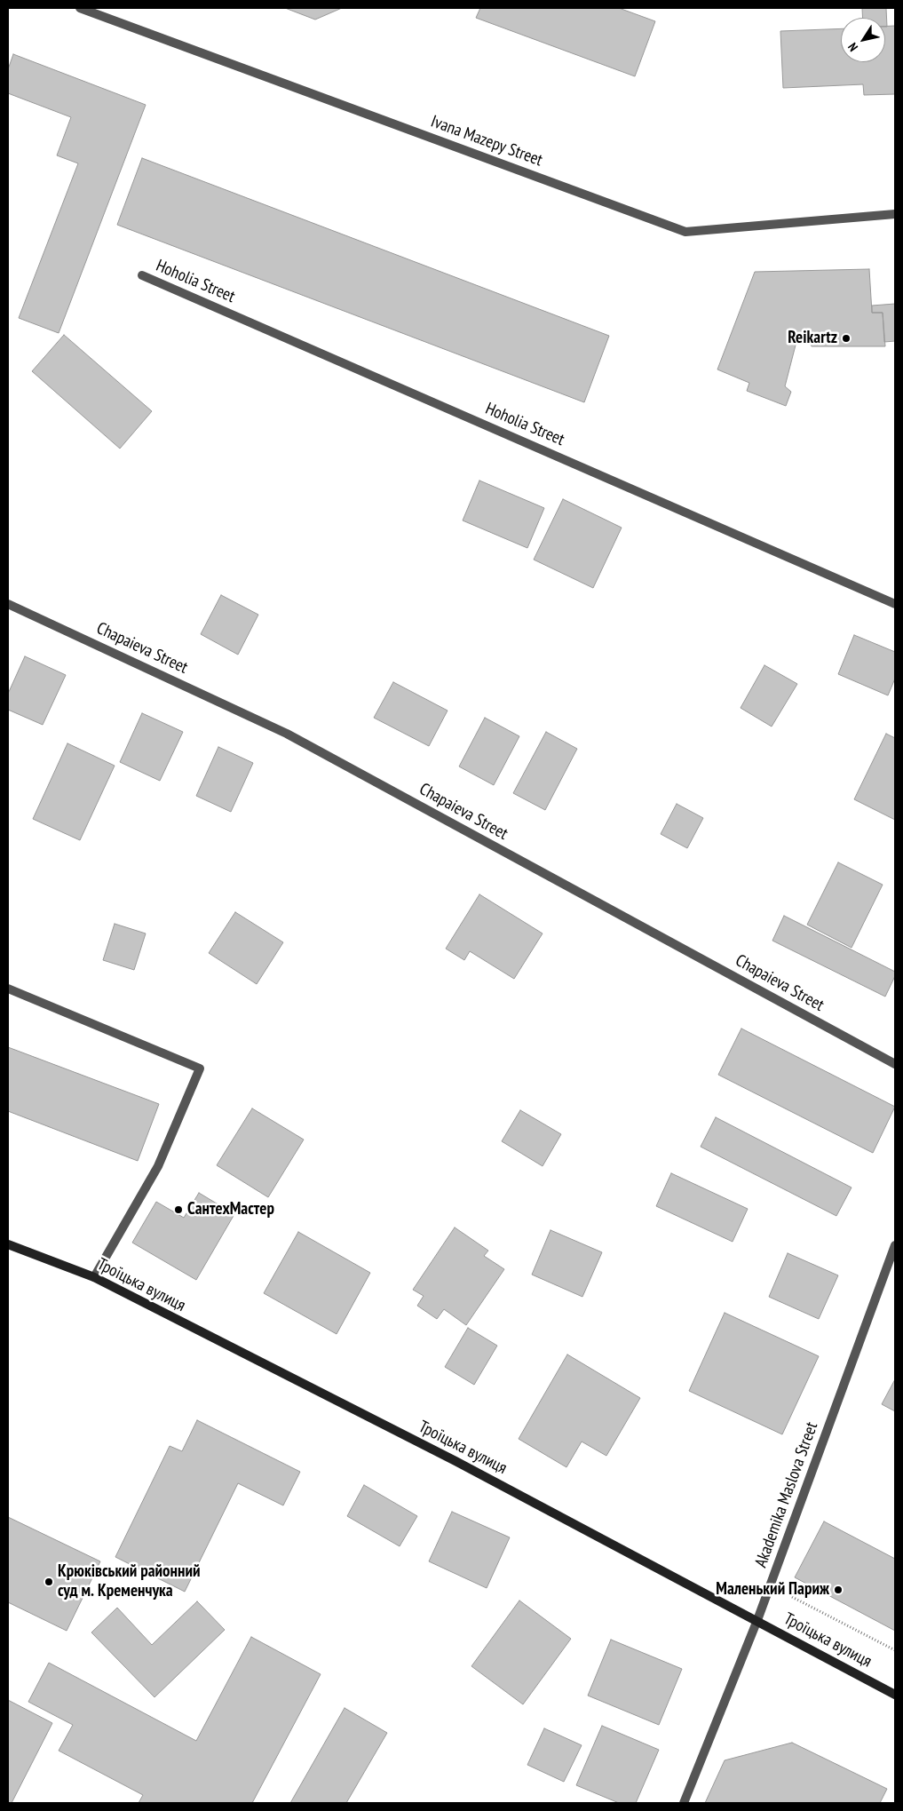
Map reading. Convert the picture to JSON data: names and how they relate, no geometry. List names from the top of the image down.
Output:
{
  "streets": {
    "main road": ["Троїцька вулиця"],
    "street": [
      "Ivana Mazepy Street",
      "Hoholia Street",
      "Chapaieva Street",
      "Akademika Maslova Street"
    ]
  },
  "crossings": [
    ["Троїцька вулиця", "Akademika Maslova Street"]
  ],
  "places": [
    "Reikartz",
    "СантехМастер",
    "Крюківський районний суд м. Кременчука",
    "Маленький Париж"
  ],
  "north": "bottom left"
}
